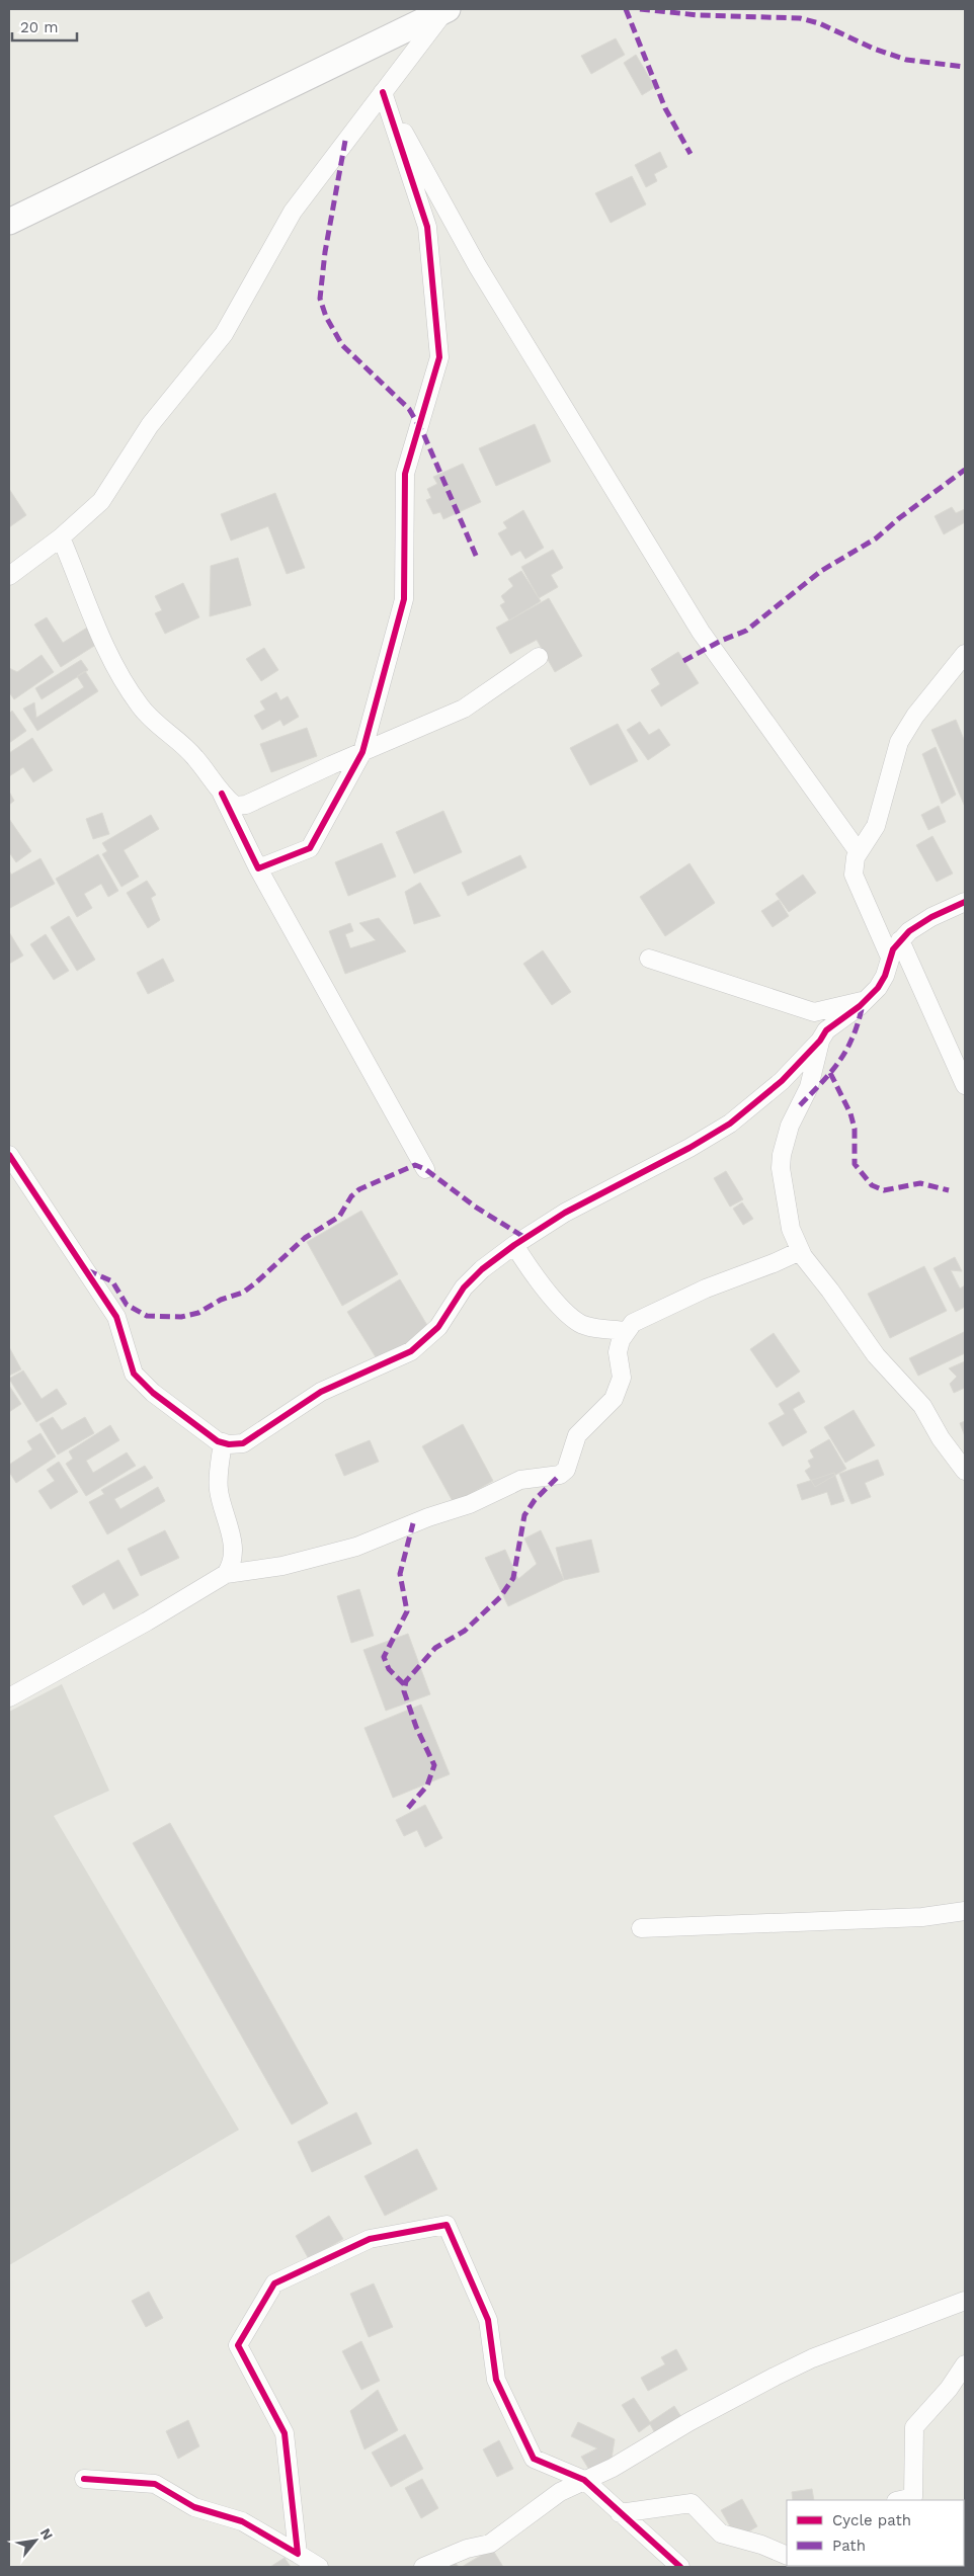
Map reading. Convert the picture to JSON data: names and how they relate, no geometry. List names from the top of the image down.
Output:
{
  "legend": ["Cycle path", "Path"],
  "scale_bar": "20 m",
  "north": "top right"
}
